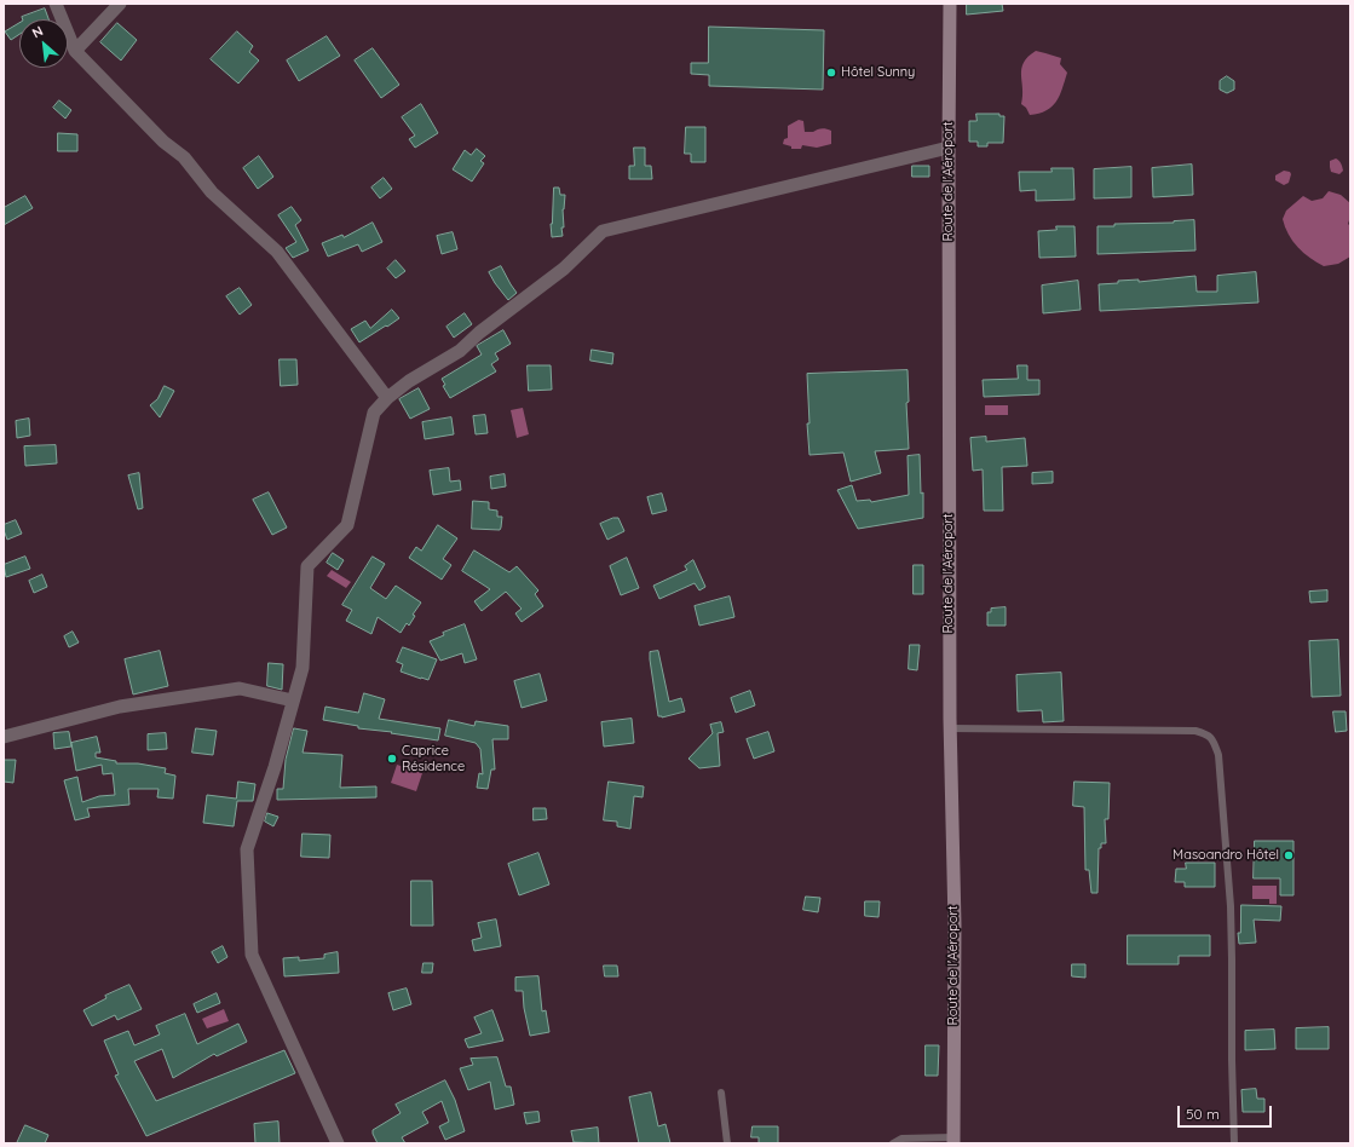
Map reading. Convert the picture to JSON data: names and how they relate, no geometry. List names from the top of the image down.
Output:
{
  "streets": {
    "main road": ["Route de l'Aéroport"]
  },
  "places": ["Hôtel Sunny", "Caprice Résidence", "Masoandro Hôtel"],
  "scale_bar": "50 m",
  "north": "top left"
}
